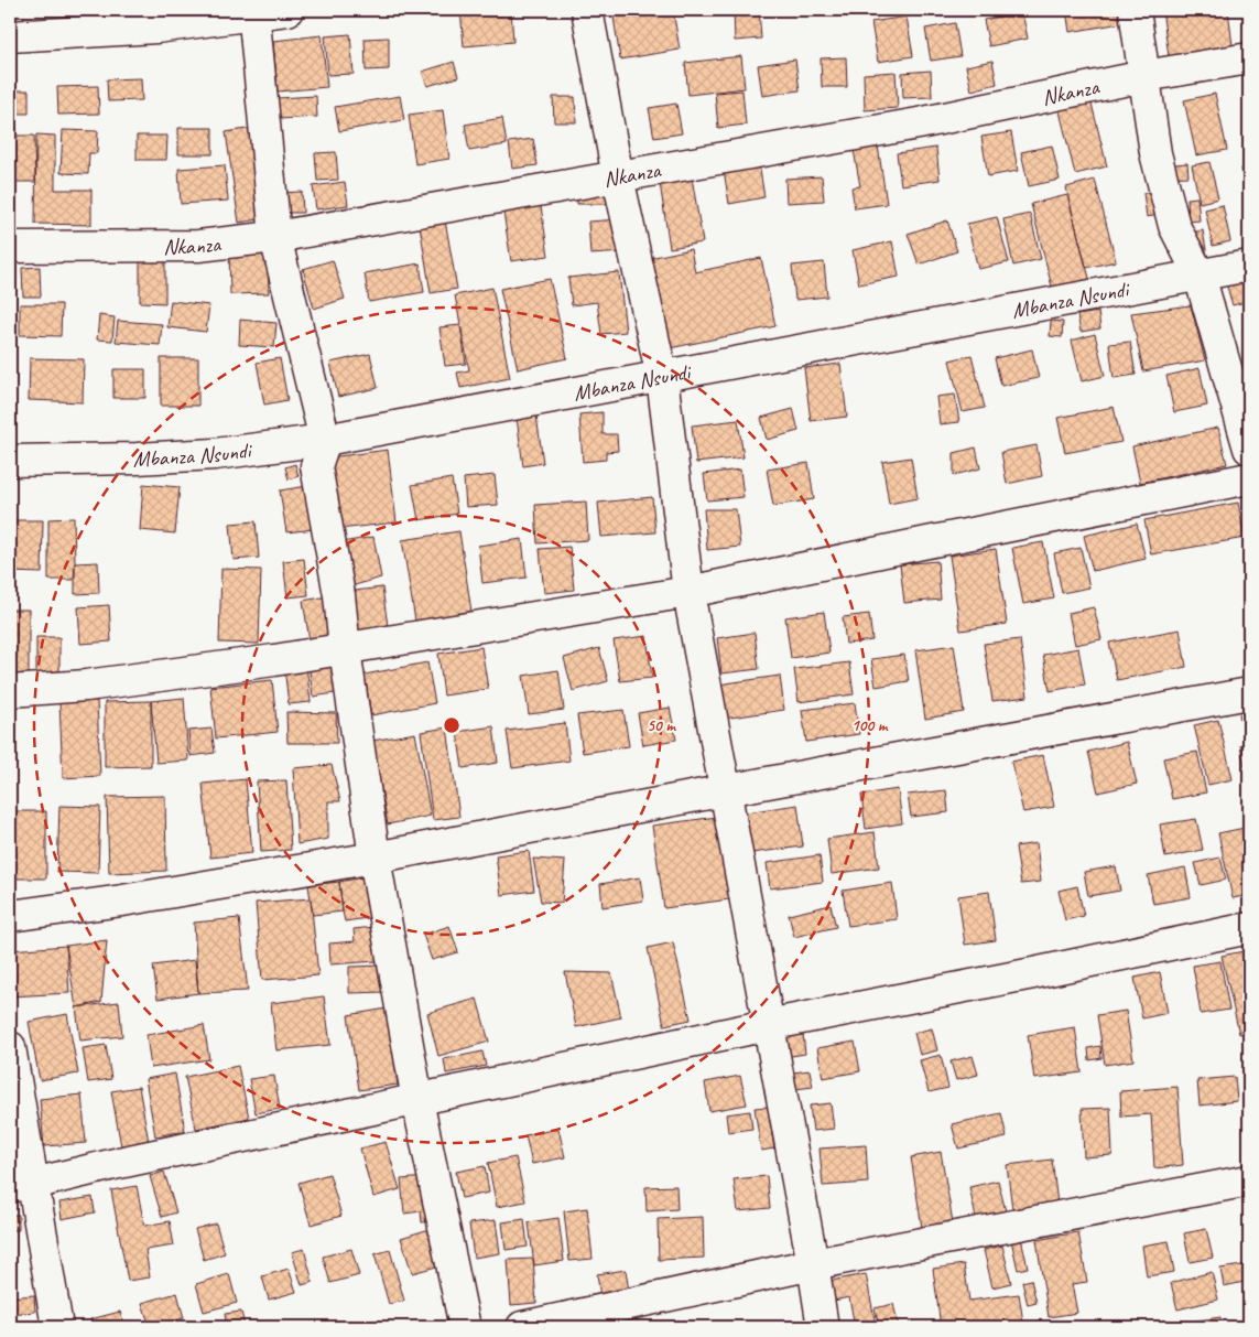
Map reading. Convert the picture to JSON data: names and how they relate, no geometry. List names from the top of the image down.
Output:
{
  "streets": {
    "street": ["Nkanza", "Mbanza Nsundi"]
  },
  "rings": ["50 m", "100 m"]
}
